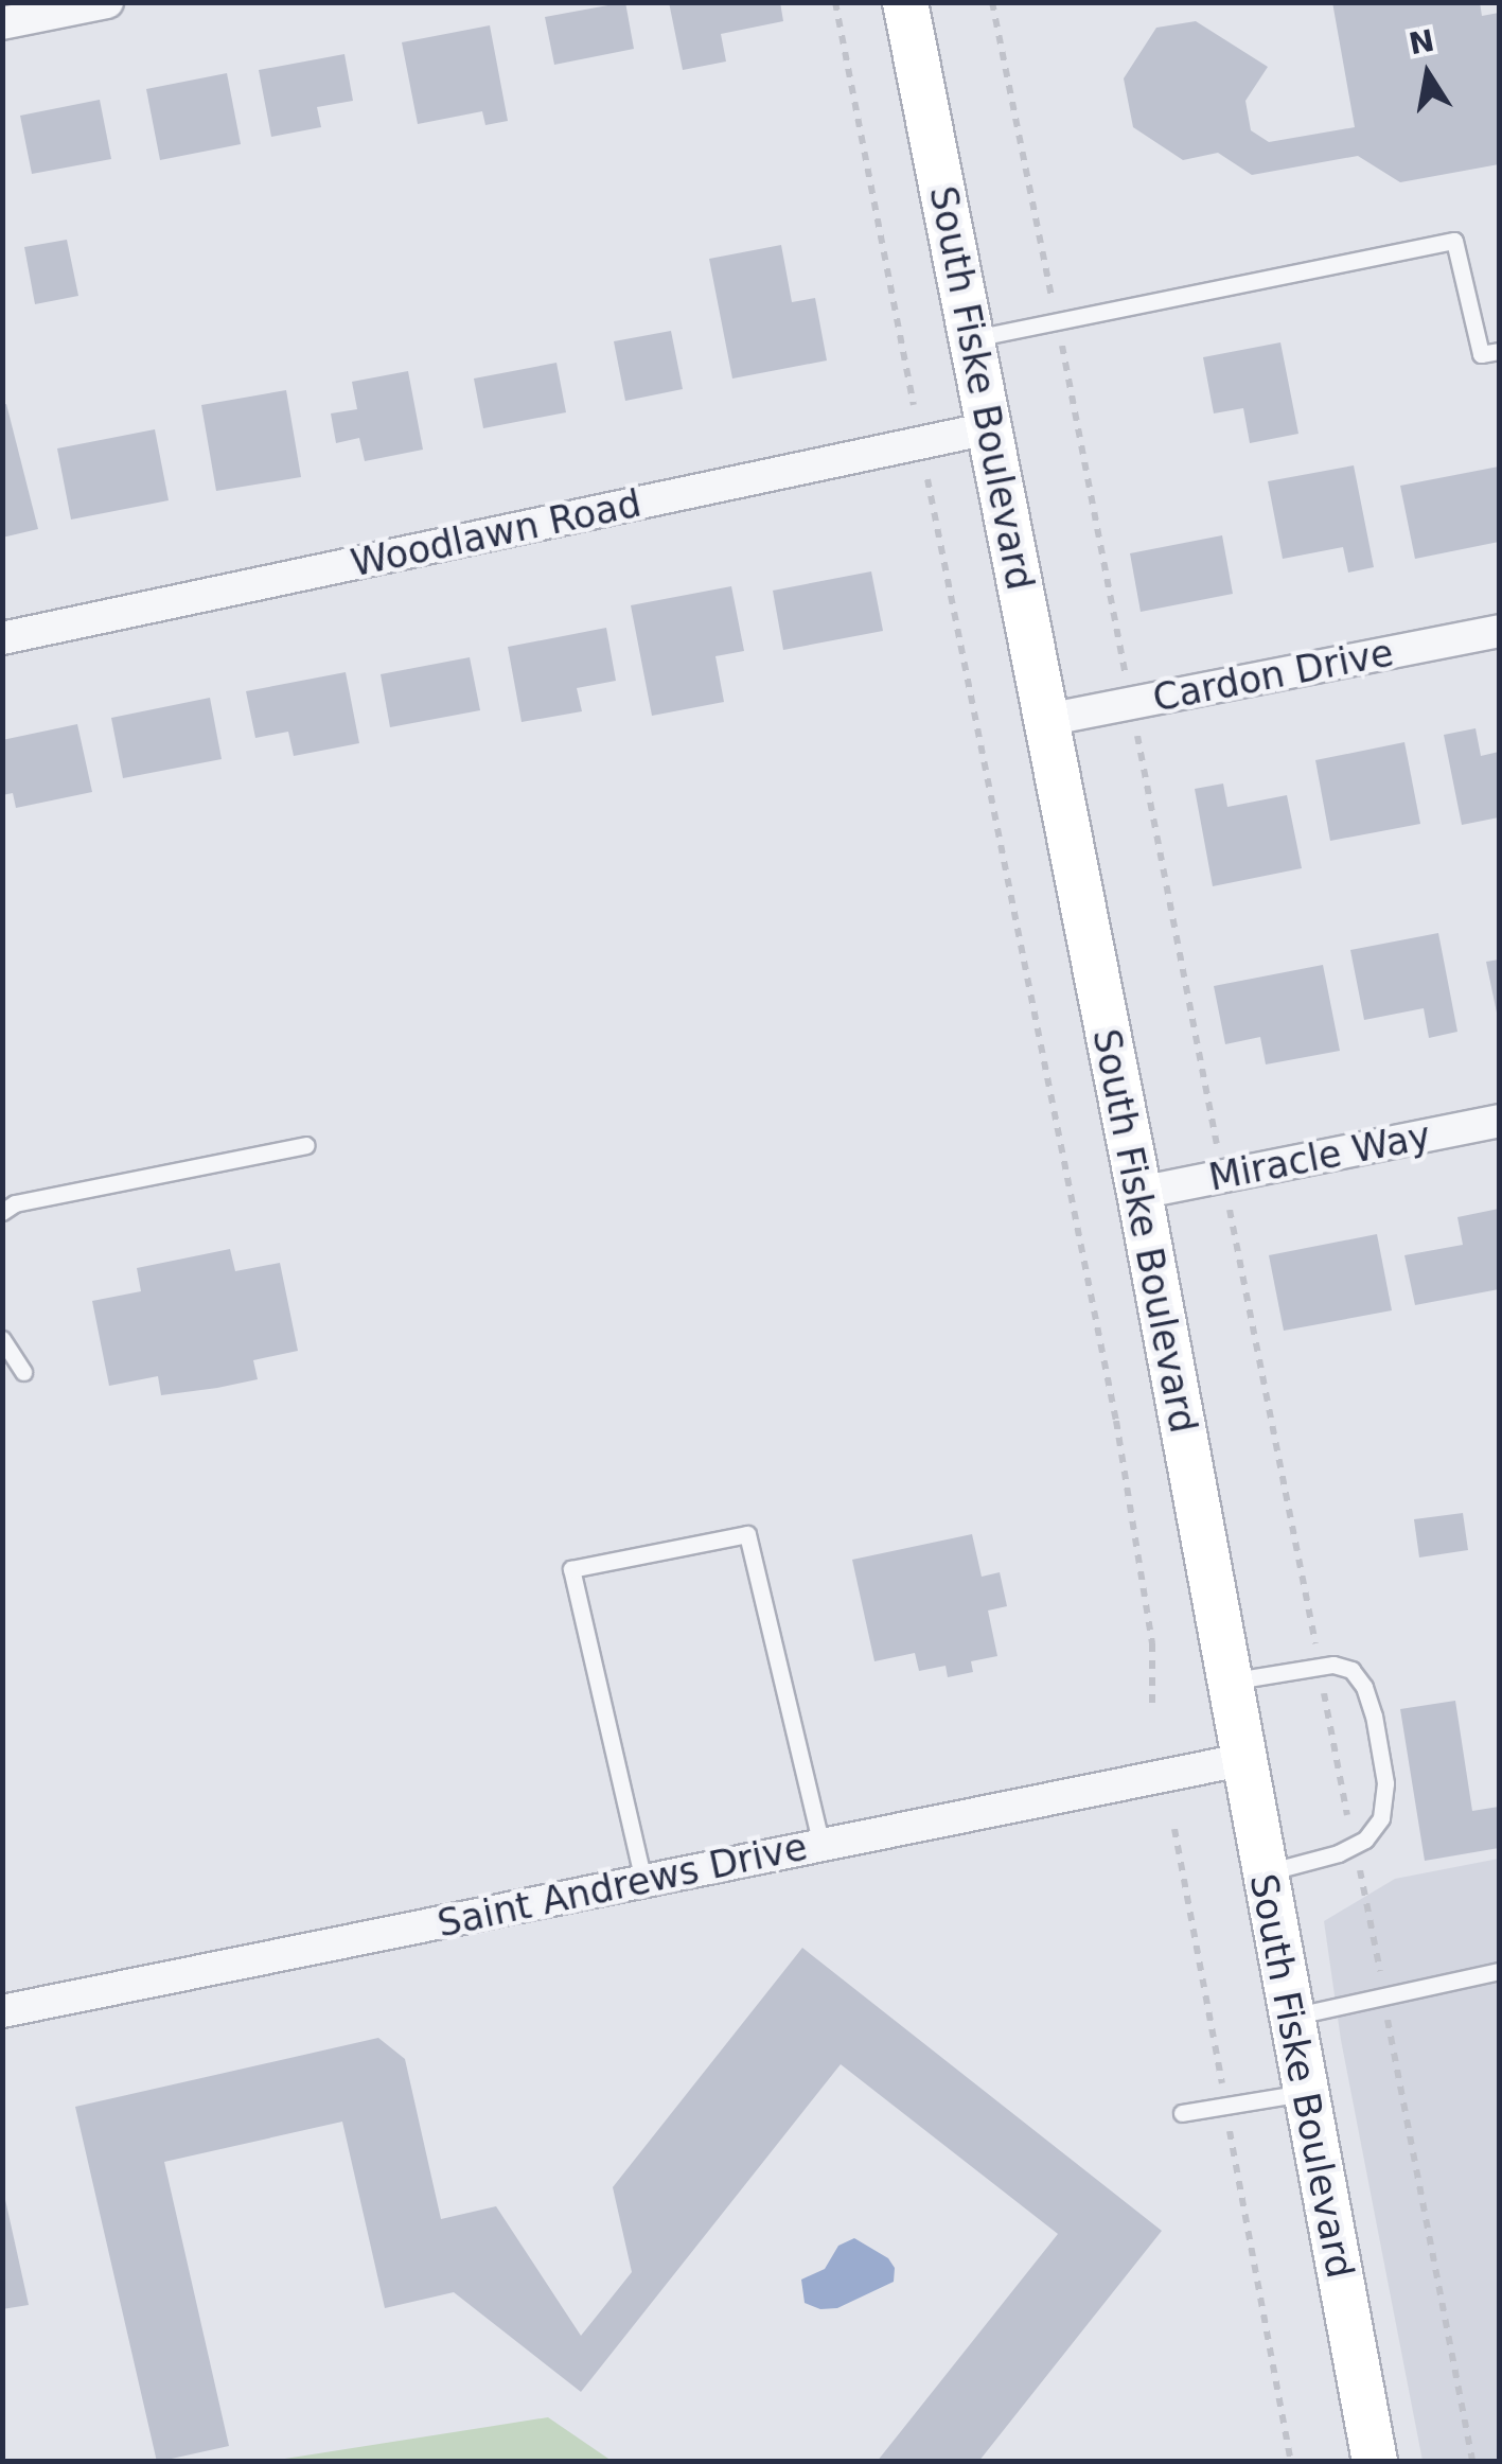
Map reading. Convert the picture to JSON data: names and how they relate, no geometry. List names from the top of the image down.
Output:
{
  "streets": {
    "main road": ["South Fiske Boulevard"],
    "street": [
      "Woodlawn Road",
      "Cardon Drive",
      "Miracle Way",
      "Saint Andrews Drive"
    ]
  },
  "crossings": [
    ["South Fiske Boulevard", "Woodlawn Road"],
    ["South Fiske Boulevard", "Cardon Drive"],
    ["South Fiske Boulevard", "Miracle Way"],
    ["South Fiske Boulevard", "Saint Andrews Drive"]
  ],
  "north": "top"
}
